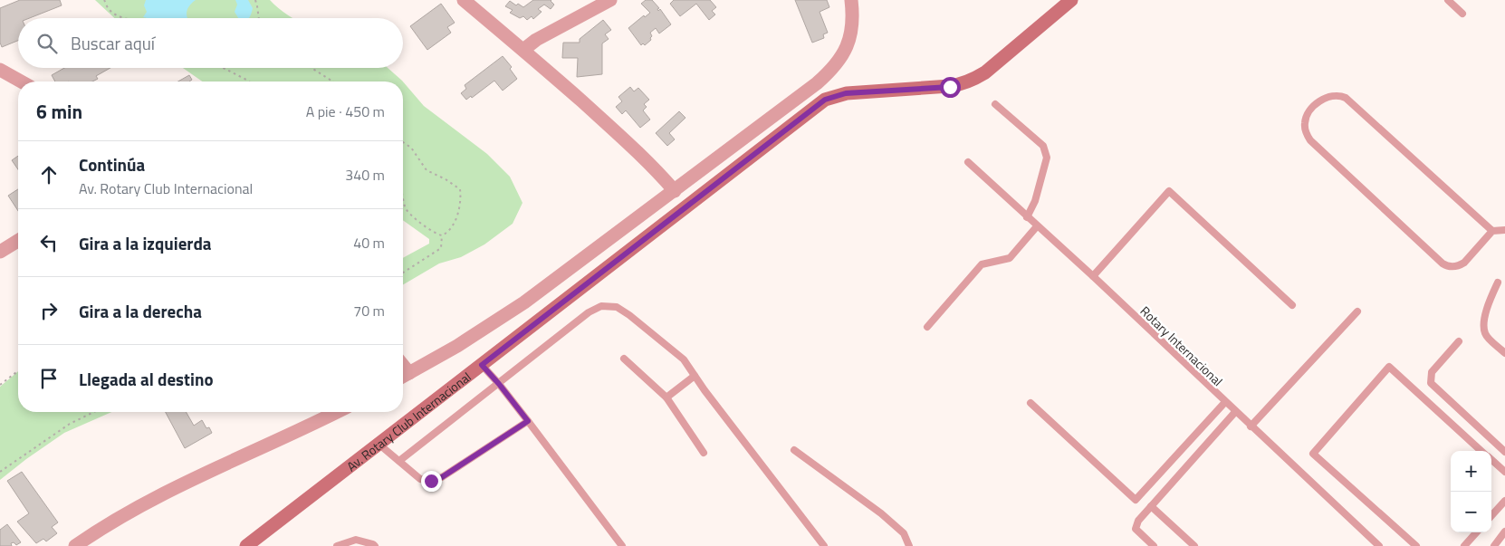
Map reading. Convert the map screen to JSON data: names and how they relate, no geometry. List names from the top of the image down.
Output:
{
  "streets": {
    "main road": ["Av. Rotary Club Internacional"],
    "lane": ["Rotary Internacional"]
  },
  "page": {
    "search": "Buscar aquí",
    "heading": ["6 min", "A pie · 450 m"],
    "list": [
      ["Continúa", "Av. Rotary Club Internacional", "340 m"],
      ["Gira a la izquierda", "40 m"],
      ["Gira a la derecha", "70 m"],
      "Llegada al destino"
    ],
    "map_buttons": ["+", "−"]
  }
}
